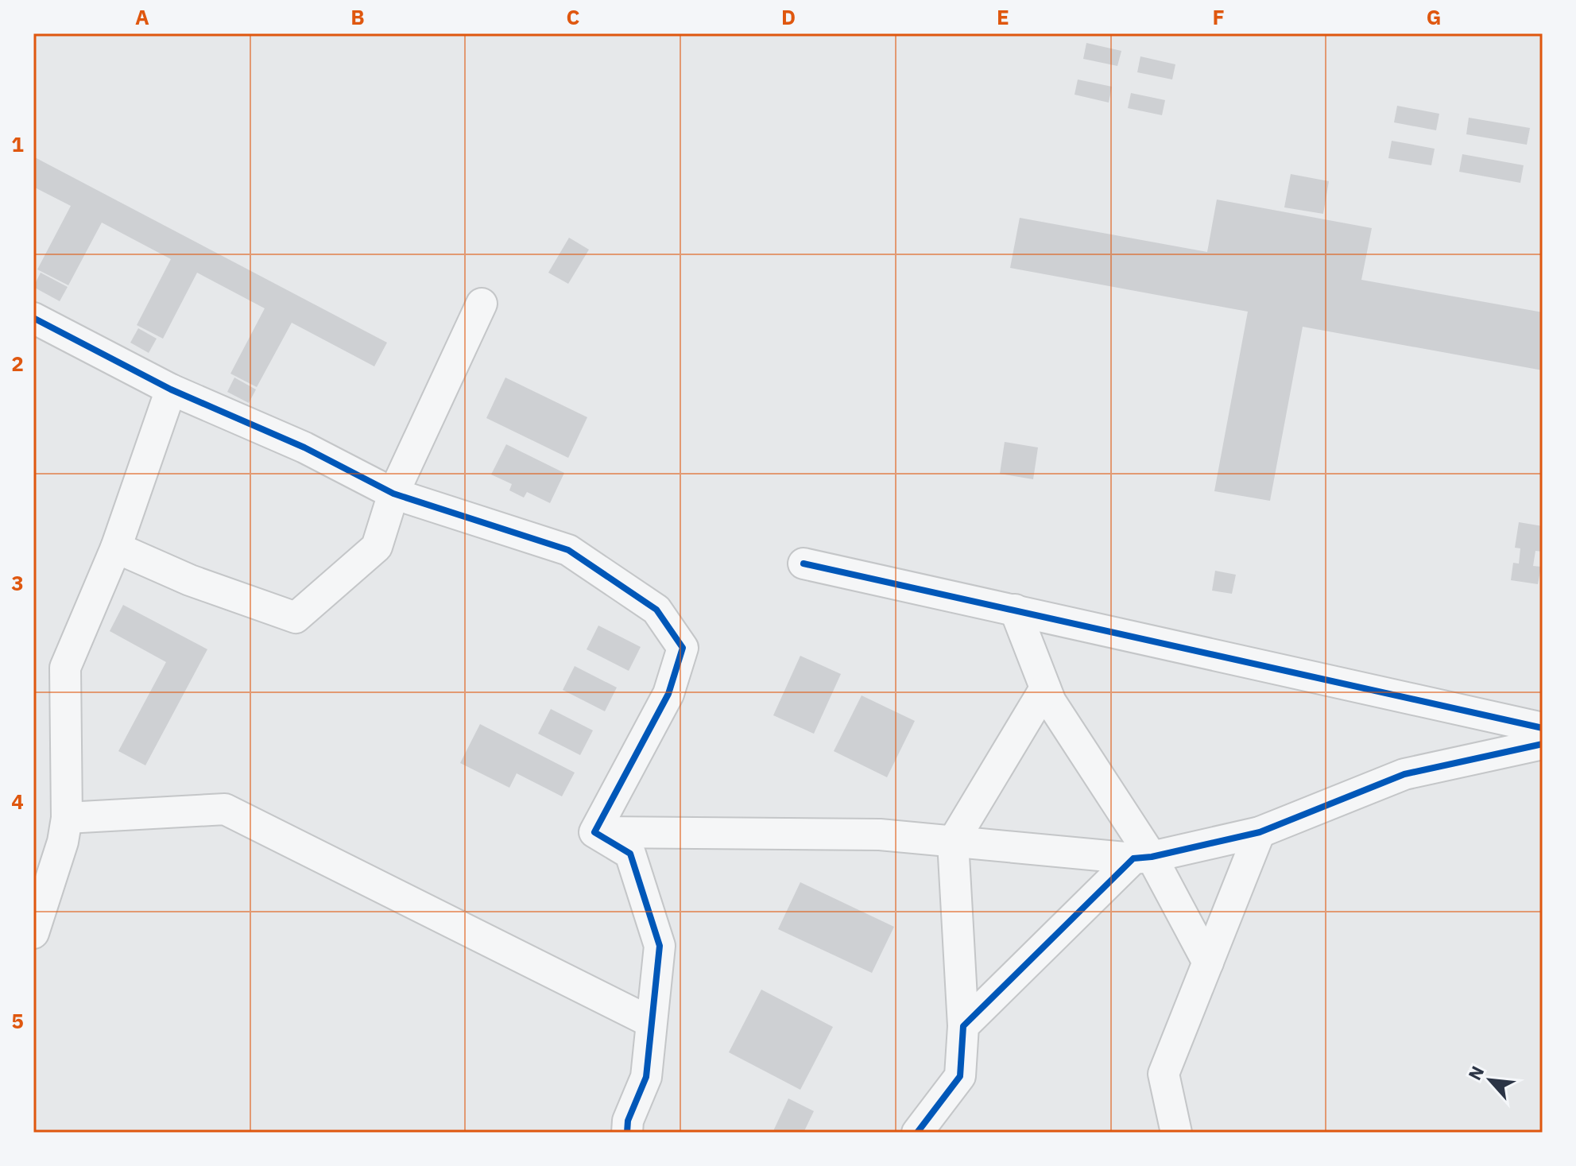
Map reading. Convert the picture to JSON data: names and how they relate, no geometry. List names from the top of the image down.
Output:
{
  "north": "top left",
  "grid": {
    "columns": [
      "A",
      "B",
      "C",
      "D",
      "E",
      "F",
      "G"
    ],
    "rows": [
      "1",
      "2",
      "3",
      "4",
      "5"
    ]
  }
}
